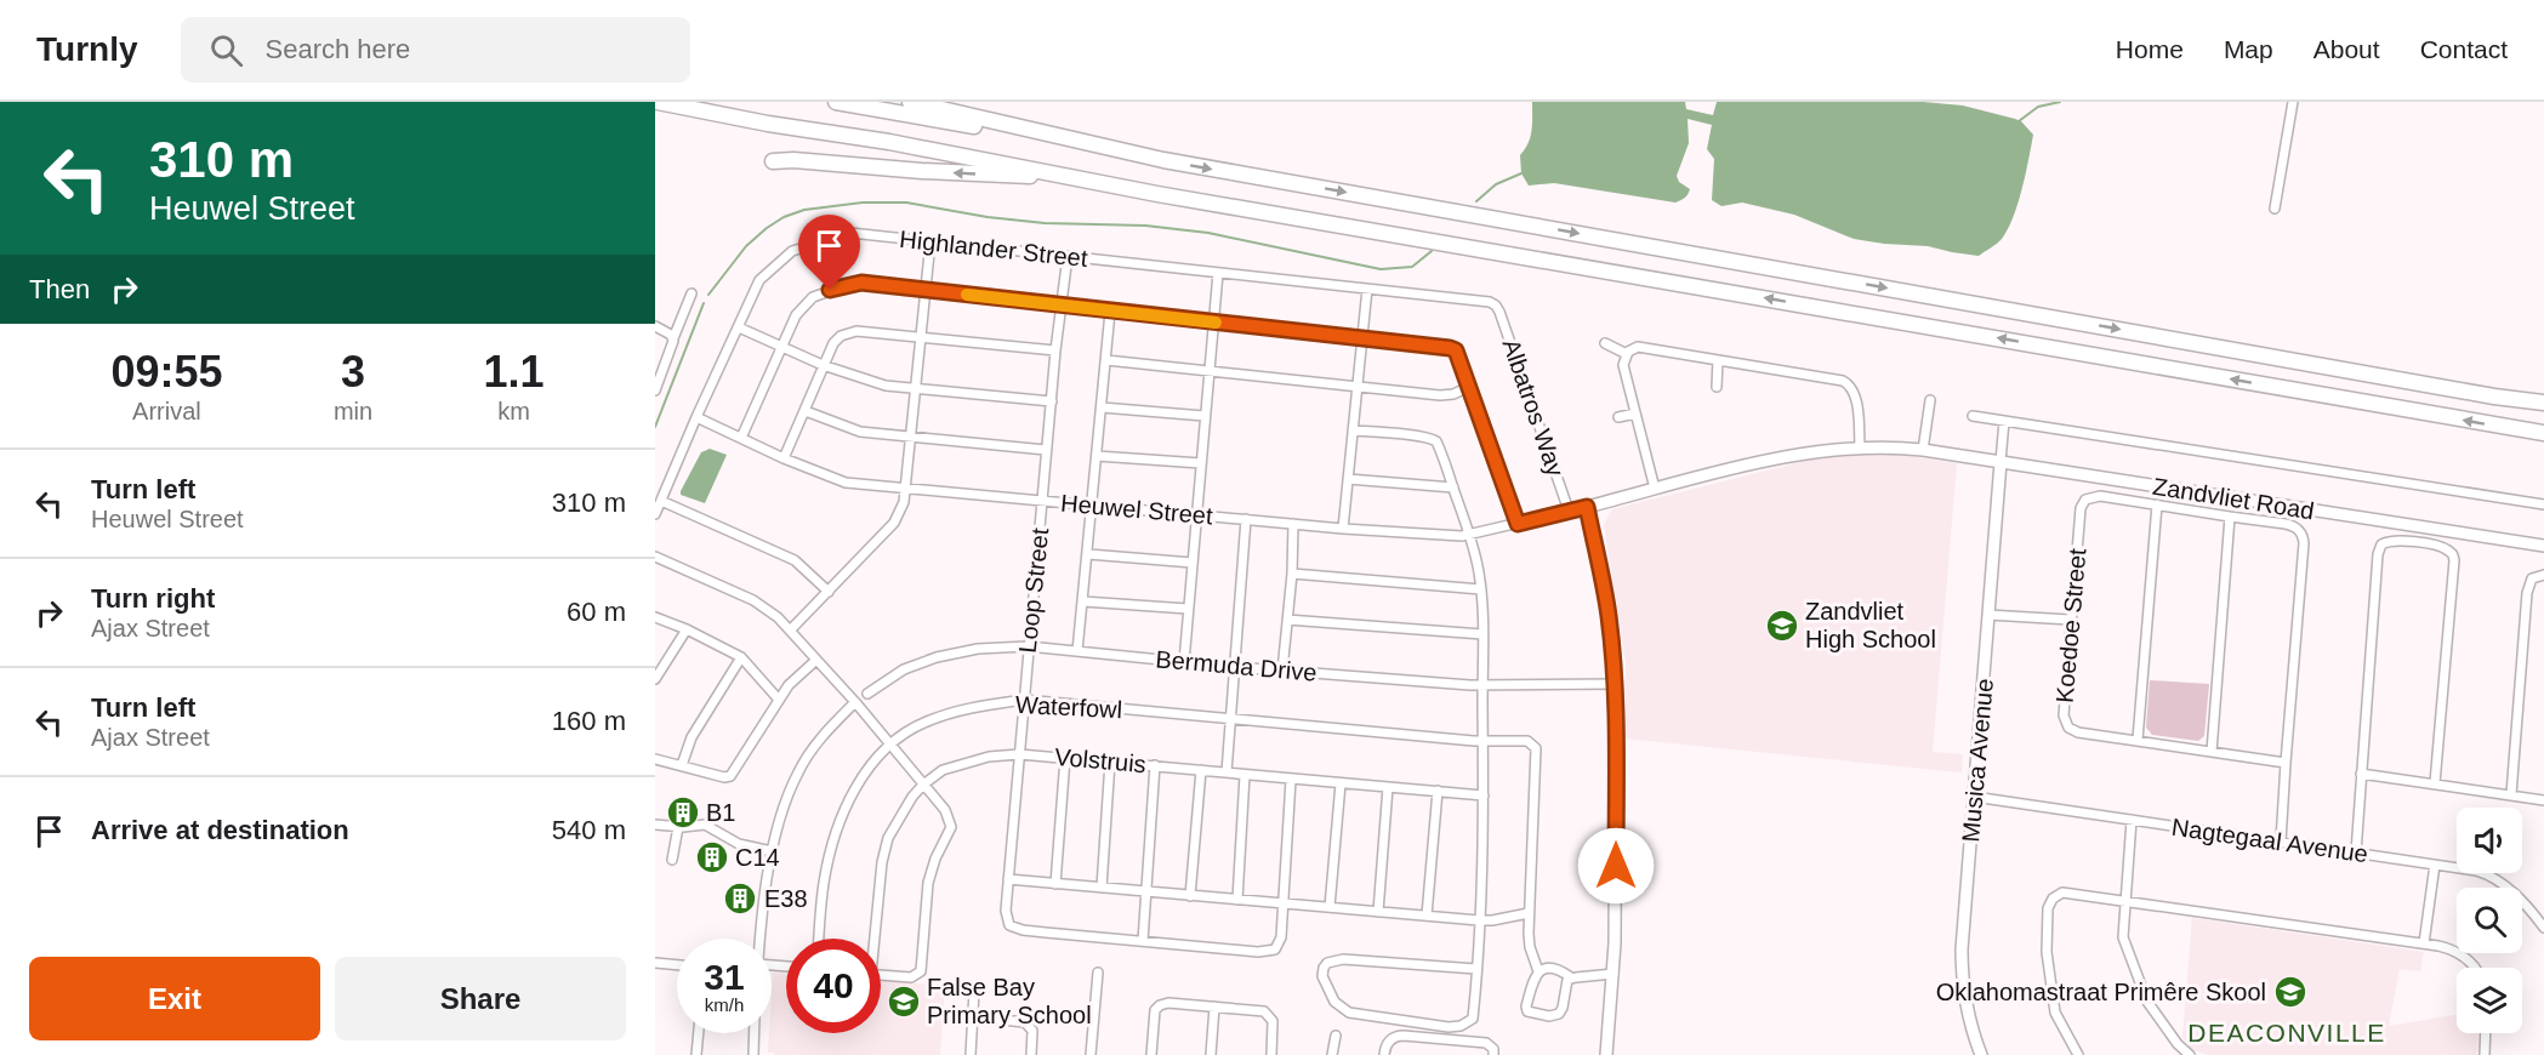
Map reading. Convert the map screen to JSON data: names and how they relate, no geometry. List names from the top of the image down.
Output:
{
  "streets": {
    "street": [
      "Highlander Street",
      "Albatros Way",
      "Zandvliet Road",
      "Heuwel Street",
      "Loop Street",
      "Koedoe Street",
      "Bermuda Drive",
      "Waterfowl",
      "Volstruis",
      "Musica Avenue",
      "Nagtegaal Avenue"
    ]
  },
  "crossings": [
    ["Highlander Street", "Albatros Way"],
    ["Highlander Street", "Heuwel Street"],
    ["Highlander Street", "Loop Street"],
    ["Albatros Way", "Heuwel Street"],
    ["Zandvliet Road", "Heuwel Street"],
    ["Zandvliet Road", "Musica Avenue"],
    ["Heuwel Street", "Loop Street"],
    ["Loop Street", "Bermuda Drive"],
    ["Loop Street", "Waterfowl"],
    ["Loop Street", "Volstruis"],
    ["Koedoe Street", "Nagtegaal Avenue"],
    ["Musica Avenue", "Nagtegaal Avenue"]
  ],
  "districts": ["DEACONVILLE"],
  "places": {
    "school or university": ["Zandvliet High School", "Oklahomastraat Primêre Skool", "False Bay Primary School"],
    "building": ["B1", "C14", "E38"]
  },
  "page": {
    "header": "Turnly",
    "search": "Search here",
    "nav": [
      "Home",
      "Map",
      "About",
      "Contact"
    ],
    "turn": ["310 m", "Heuwel Street"],
    "then": "Then",
    "eta": [
      "09:55",
      "Arrival",
      "3",
      "min",
      "1.1",
      "km"
    ],
    "list": [
      {
        "name": "Turn left",
        "note": "Heuwel Street",
        "value": "310 m"
      },
      {
        "name": "Turn right",
        "note": "Ajax Street",
        "value": "60 m"
      },
      {
        "name": "Turn left",
        "note": "Ajax Street",
        "value": "160 m"
      },
      {
        "name": "Arrive at destination",
        "value": "540 m"
      }
    ],
    "speed": "31 km/h",
    "limit": "40",
    "buttons": ["Exit", "Share"]
  }
}
